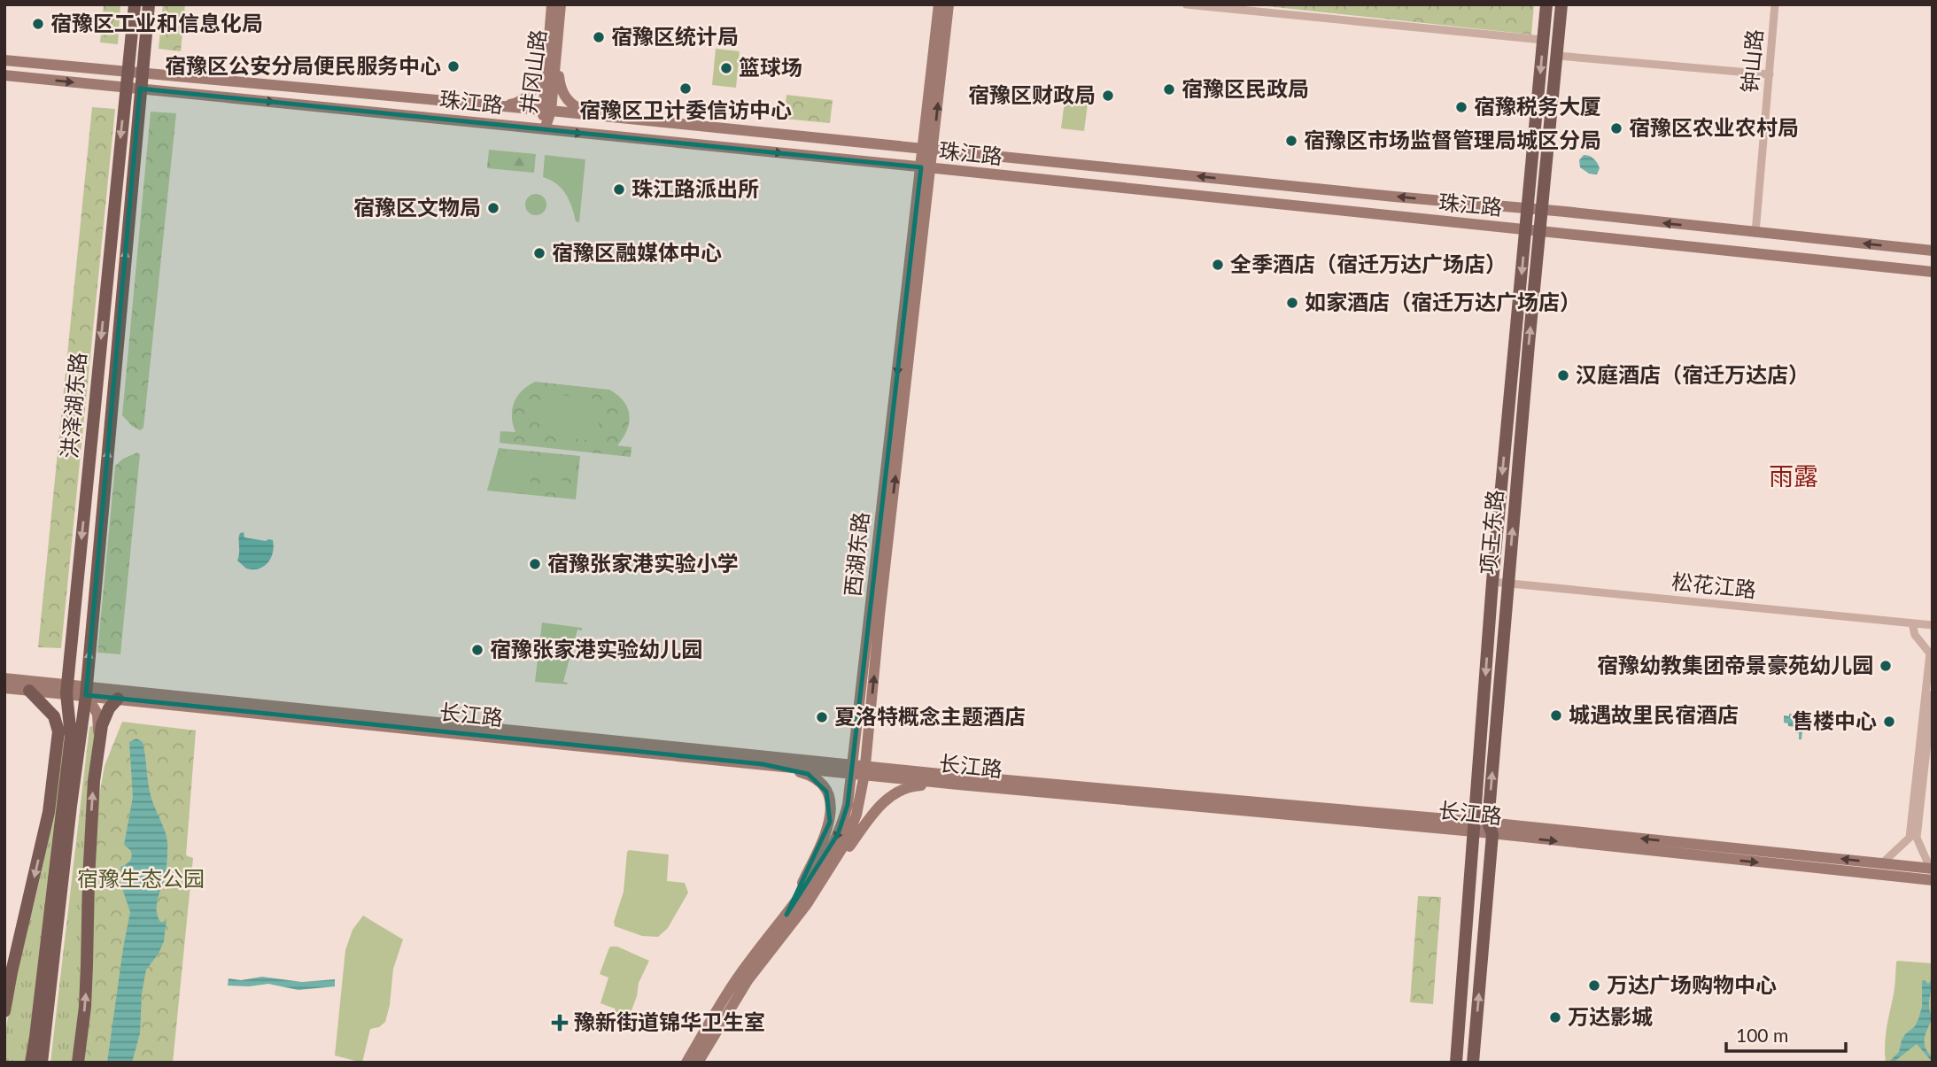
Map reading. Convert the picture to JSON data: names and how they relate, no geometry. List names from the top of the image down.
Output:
{
  "streets": {
    "main road": ["洪泽湖东路", "项王东路"],
    "street": [
      "钟山路",
      "井冈山路",
      "珠江路",
      "西湖东路",
      "松花江路",
      "长江路"
    ]
  },
  "crossings": [
    ["钟山路", "珠江路"],
    ["井冈山路", "珠江路"],
    ["珠江路", "洪泽湖东路"],
    ["珠江路", "项王东路"],
    ["珠江路", "西湖东路"],
    ["洪泽湖东路", "长江路"],
    ["项王东路", "松花江路"],
    ["项王东路", "长江路"],
    ["西湖东路", "长江路"]
  ],
  "districts": ["雨露"],
  "parks": ["宿豫生态公园"],
  "places": {
    "other": [
      "宿豫区工业和信息化局",
      "宿豫区统计局",
      "宿豫区公安分局便民服务中心",
      "篮球场",
      "宿豫区卫计委信访中心",
      "宿豫区民政局",
      "宿豫区财政局",
      "宿豫税务大厦",
      "宿豫区农业农村局",
      "宿豫区市场监督管理局城区分局",
      "珠江路派出所",
      "宿豫区文物局",
      "宿豫区融媒体中心",
      "全季酒店（宿迁万达广场店）",
      "如家酒店（宿迁万达广场店）",
      "汉庭酒店（宿迁万达店）",
      "宿豫张家港实验小学",
      "宿豫张家港实验幼儿园",
      "宿豫幼教集团帝景豪苑幼儿园",
      "城遇故里民宿酒店",
      "夏洛特概念主题酒店",
      "售楼中心",
      "万达广场购物中心",
      "万达影城"
    ],
    "health": ["豫新街道锦华卫生室"]
  },
  "scale_bar": "100 m"
}
